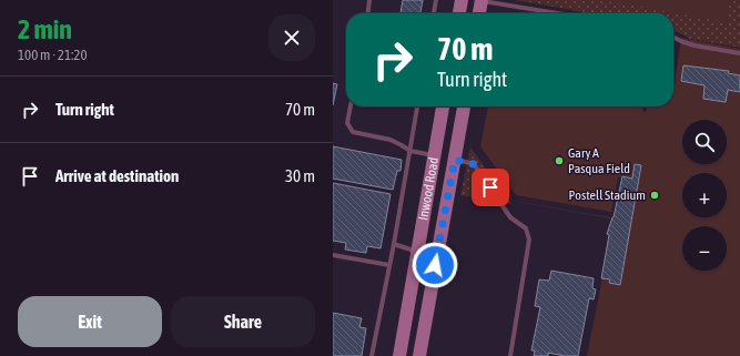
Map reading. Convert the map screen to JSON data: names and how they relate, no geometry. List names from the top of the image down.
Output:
{
  "streets": {
    "main road": ["Inwood Road"]
  },
  "places": ["Gary A Pasqua Field", "Postell Stadium"],
  "page": {
    "heading": ["2 min", "100 m · 21:20"],
    "turn": ["70 m", "Turn right"],
    "list": [
      {
        "name": "Turn right",
        "value": "70 m"
      },
      {
        "name": "Arrive at destination",
        "value": "30 m"
      }
    ],
    "map_buttons": ["+", "−"],
    "buttons": ["Exit", "Share"]
  }
}
